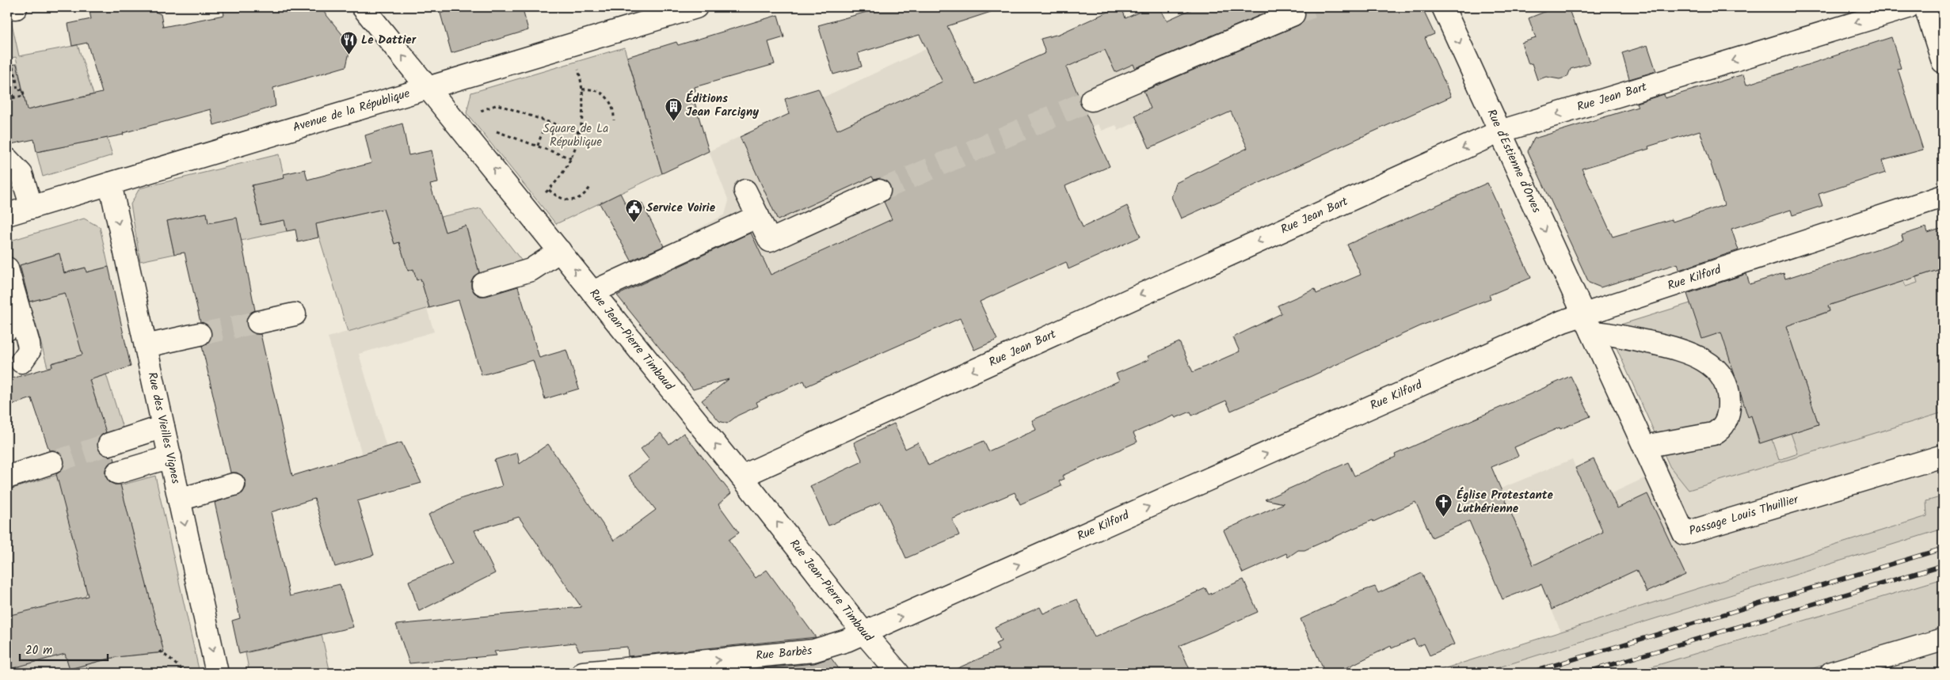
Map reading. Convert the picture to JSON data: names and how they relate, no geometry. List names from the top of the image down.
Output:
{
  "streets": {
    "street": [
      "Rue Jean Bart",
      "Avenue de la République",
      "Rue d'Estienne d'Orves",
      "Rue Kilford",
      "Rue Jean-Pierre Timbaud",
      "Rue des Vieilles Vignes",
      "Passage Louis Thuillier",
      "Rue Barbès"
    ]
  },
  "crossings": [
    ["Rue Jean Bart", "Rue d'Estienne d'Orves"],
    ["Rue Jean Bart", "Rue Jean-Pierre Timbaud"],
    ["Avenue de la République", "Rue Jean-Pierre Timbaud"],
    ["Avenue de la République", "Rue des Vieilles Vignes"],
    ["Rue d'Estienne d'Orves", "Rue Kilford"],
    ["Rue d'Estienne d'Orves", "Passage Louis Thuillier"],
    ["Rue Kilford", "Rue Jean-Pierre Timbaud"],
    ["Rue Kilford", "Passage Louis Thuillier"],
    ["Rue Kilford", "Rue Barbès"],
    ["Rue Jean-Pierre Timbaud", "Rue Barbès"]
  ],
  "one_way": [
    "Rue Jean Bart",
    "Rue d'Estienne d'Orves",
    "Rue Kilford",
    "Rue Jean-Pierre Timbaud",
    "Rue Barbès"
  ],
  "parks": ["Square de La République"],
  "places": {
    "restaurant": ["Le Dattier"],
    "building": ["Éditions Jean Farcigny"],
    "public building": ["Service Voirie"],
    "church": ["Église Protestante Luthérienne"]
  },
  "scale_bar": "20 m"
}
